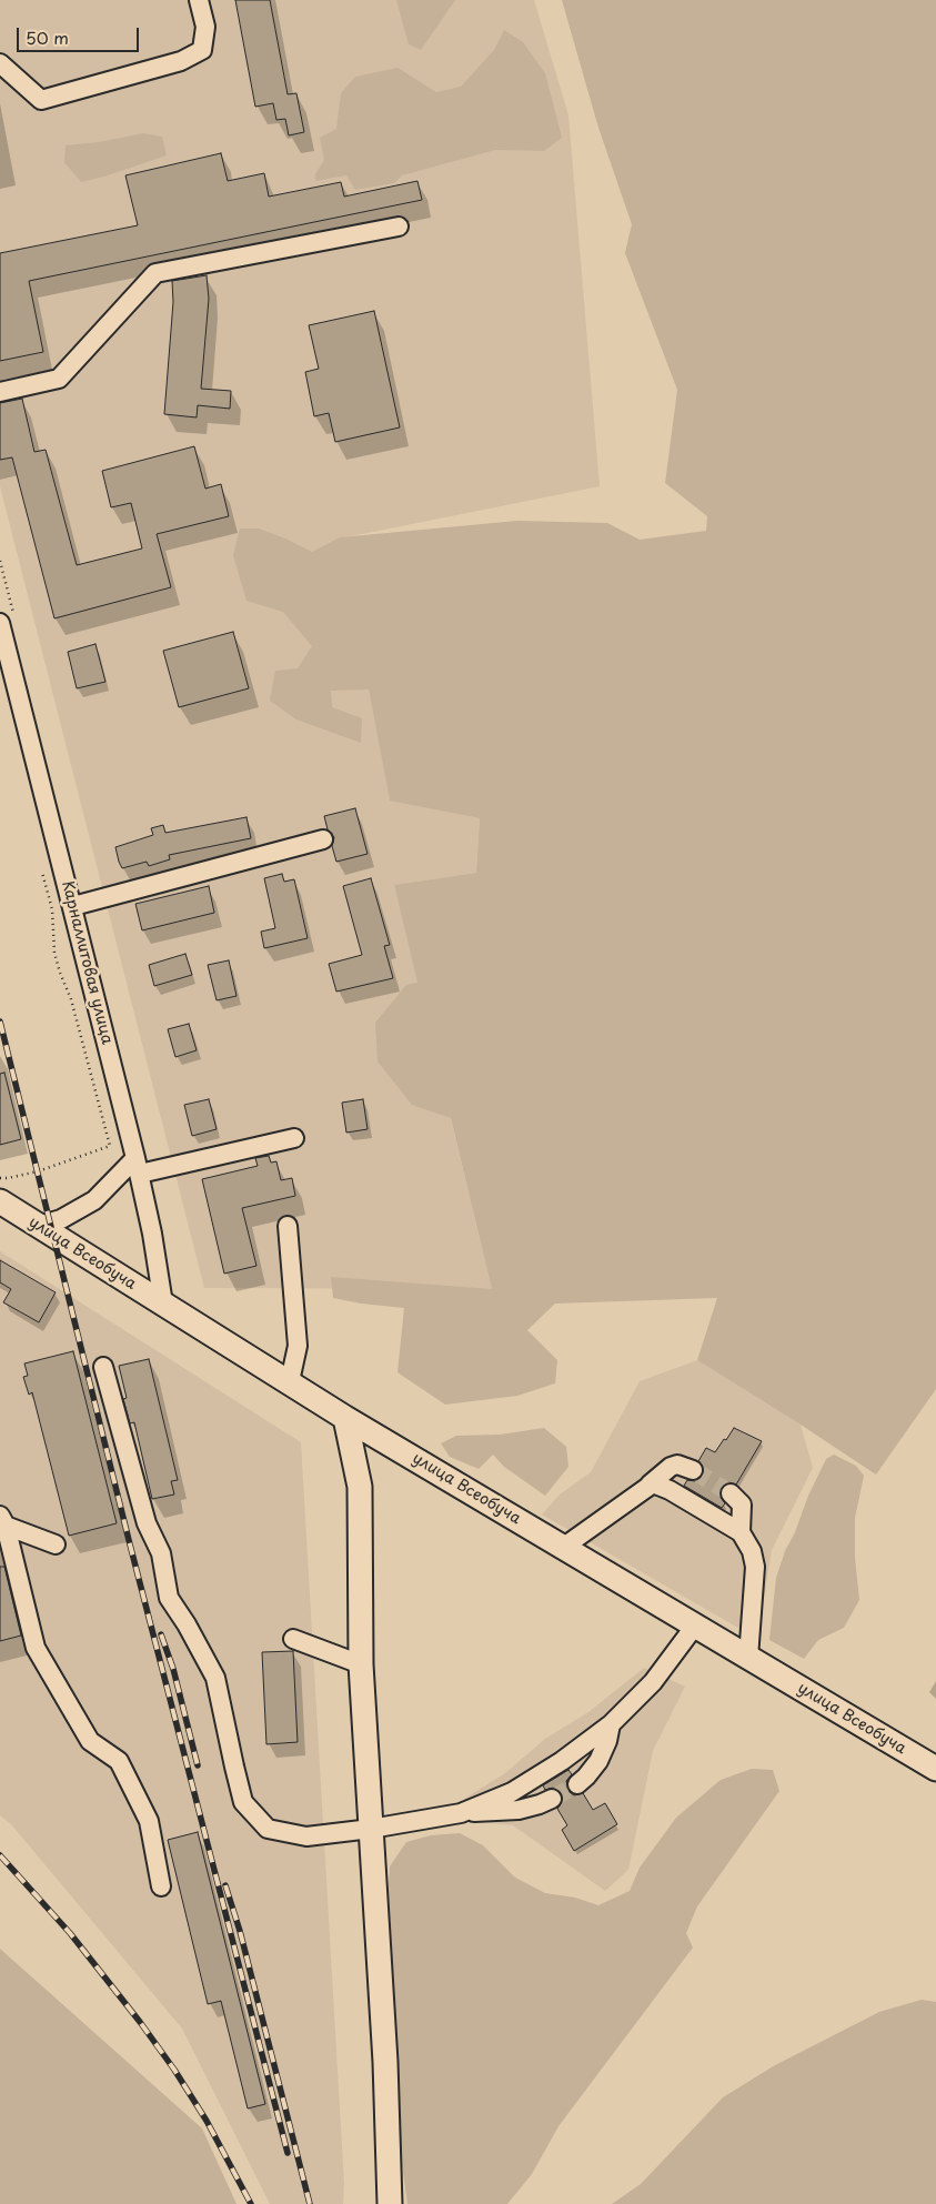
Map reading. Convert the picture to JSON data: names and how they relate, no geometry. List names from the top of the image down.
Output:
{
  "streets": {
    "main road": ["улица Всеобуча"],
    "street": ["Карналлитовая улица"]
  },
  "crossings": [
    ["Карналлитовая улица", "улица Всеобуча"]
  ],
  "scale_bar": "50 m"
}
